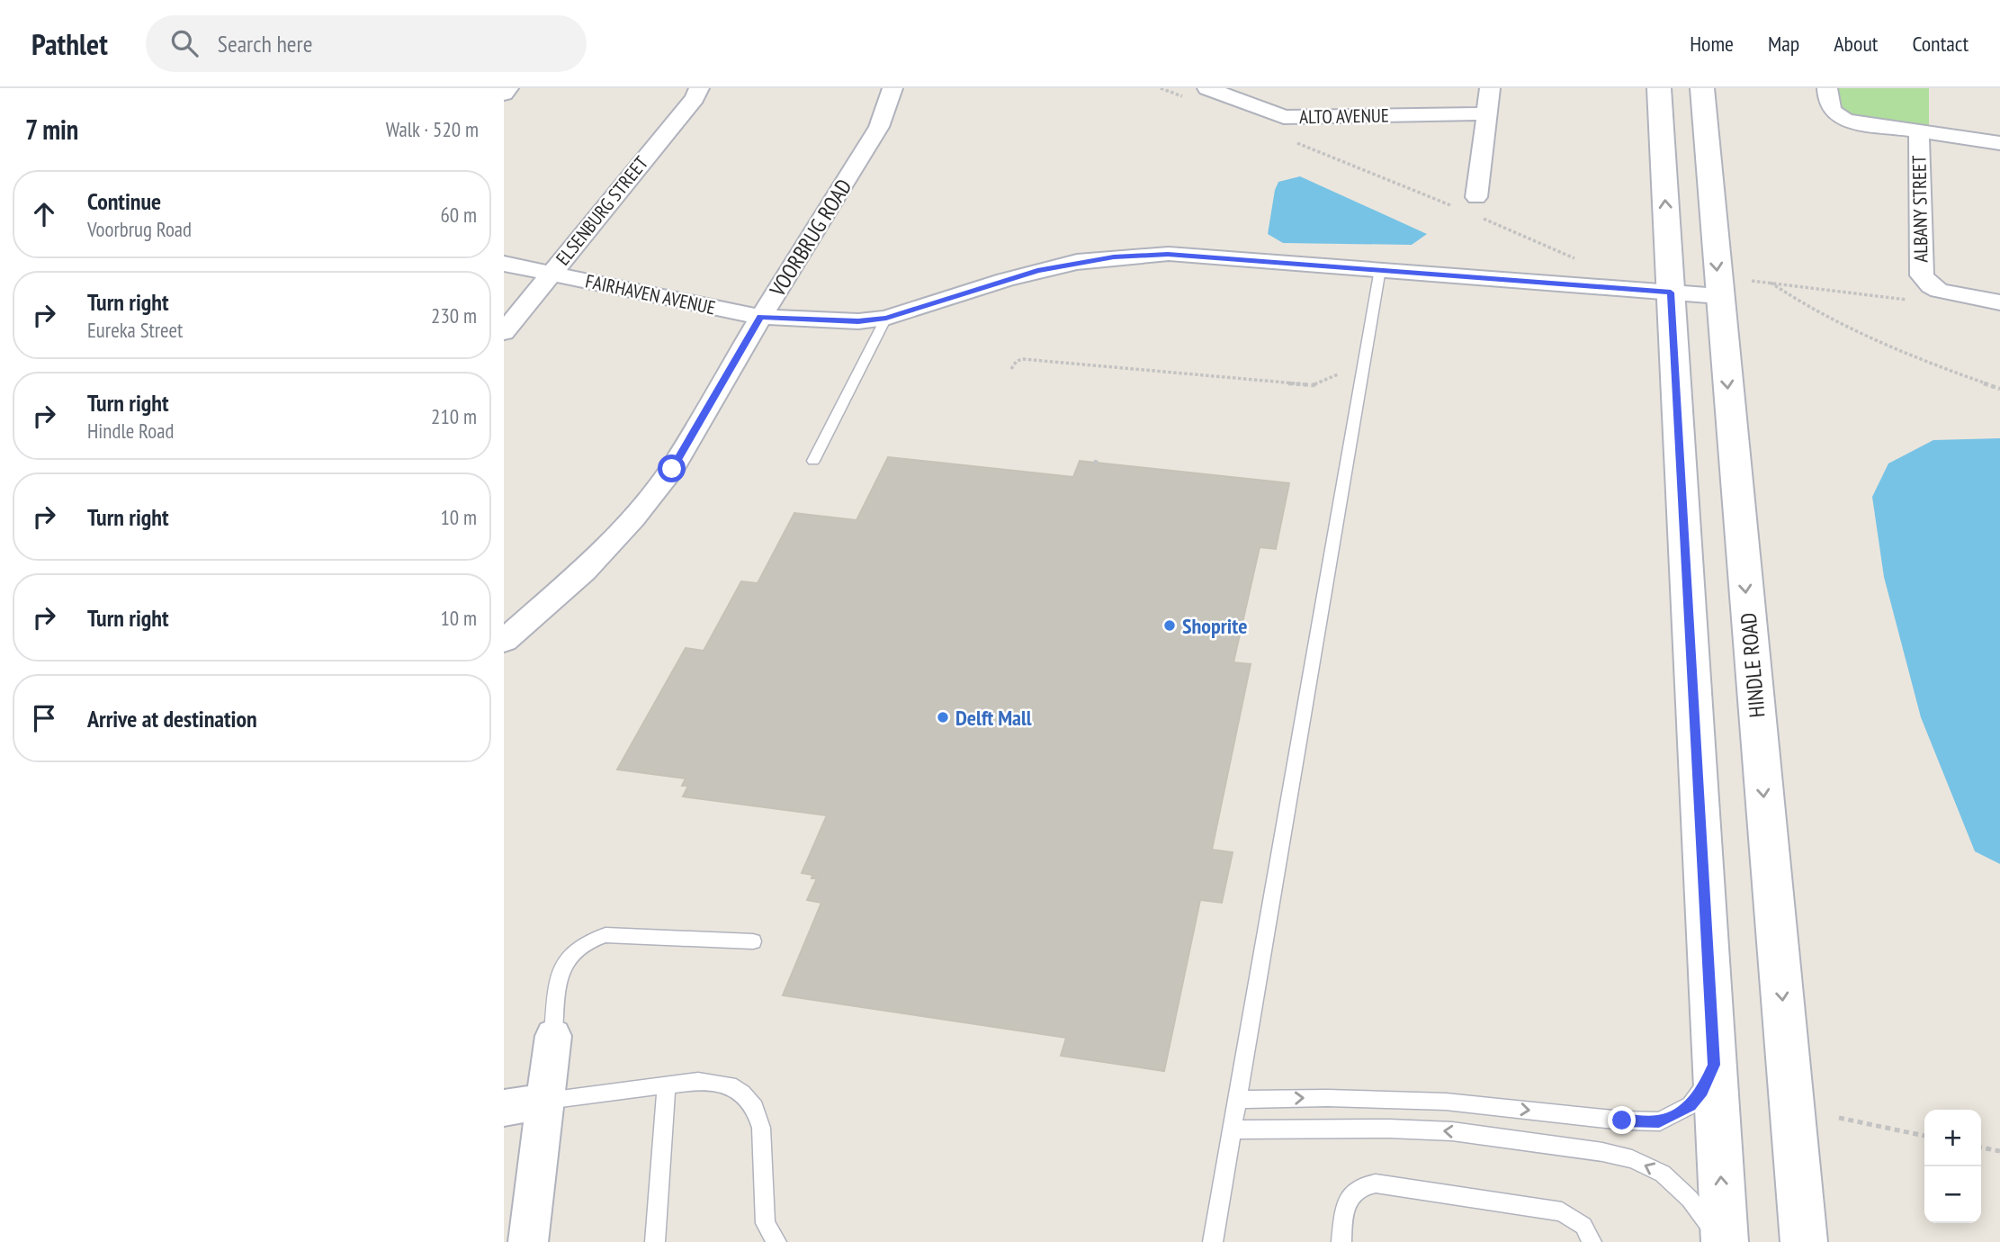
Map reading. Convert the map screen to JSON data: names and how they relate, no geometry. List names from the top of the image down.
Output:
{
  "streets": {
    "main road": ["HINDLE ROAD"],
    "street": [
      "ALTO AVENUE",
      "ALBANY STREET",
      "ELSENBURG STREET",
      "VOORBRUG ROAD",
      "FAIRHAVEN AVENUE"
    ]
  },
  "crossings": [
    ["ELSENBURG STREET", "FAIRHAVEN AVENUE"],
    ["VOORBRUG ROAD", "FAIRHAVEN AVENUE"],
    ["FAIRHAVEN AVENUE", "HINDLE ROAD"]
  ],
  "places": ["Shoprite", "Delft Mall"],
  "page": {
    "header": "Pathlet",
    "search": "Search here",
    "nav": [
      "Home",
      "Map",
      "About",
      "Contact"
    ],
    "heading": ["7 min", "Walk · 520 m"],
    "list": [
      ["Continue", "Voorbrug Road", "60 m"],
      ["Turn right", "Eureka Street", "230 m"],
      ["Turn right", "Hindle Road", "210 m"],
      ["Turn right", "10 m"],
      ["Turn right", "10 m"],
      "Arrive at destination"
    ],
    "map_buttons": ["+", "−"]
  }
}
